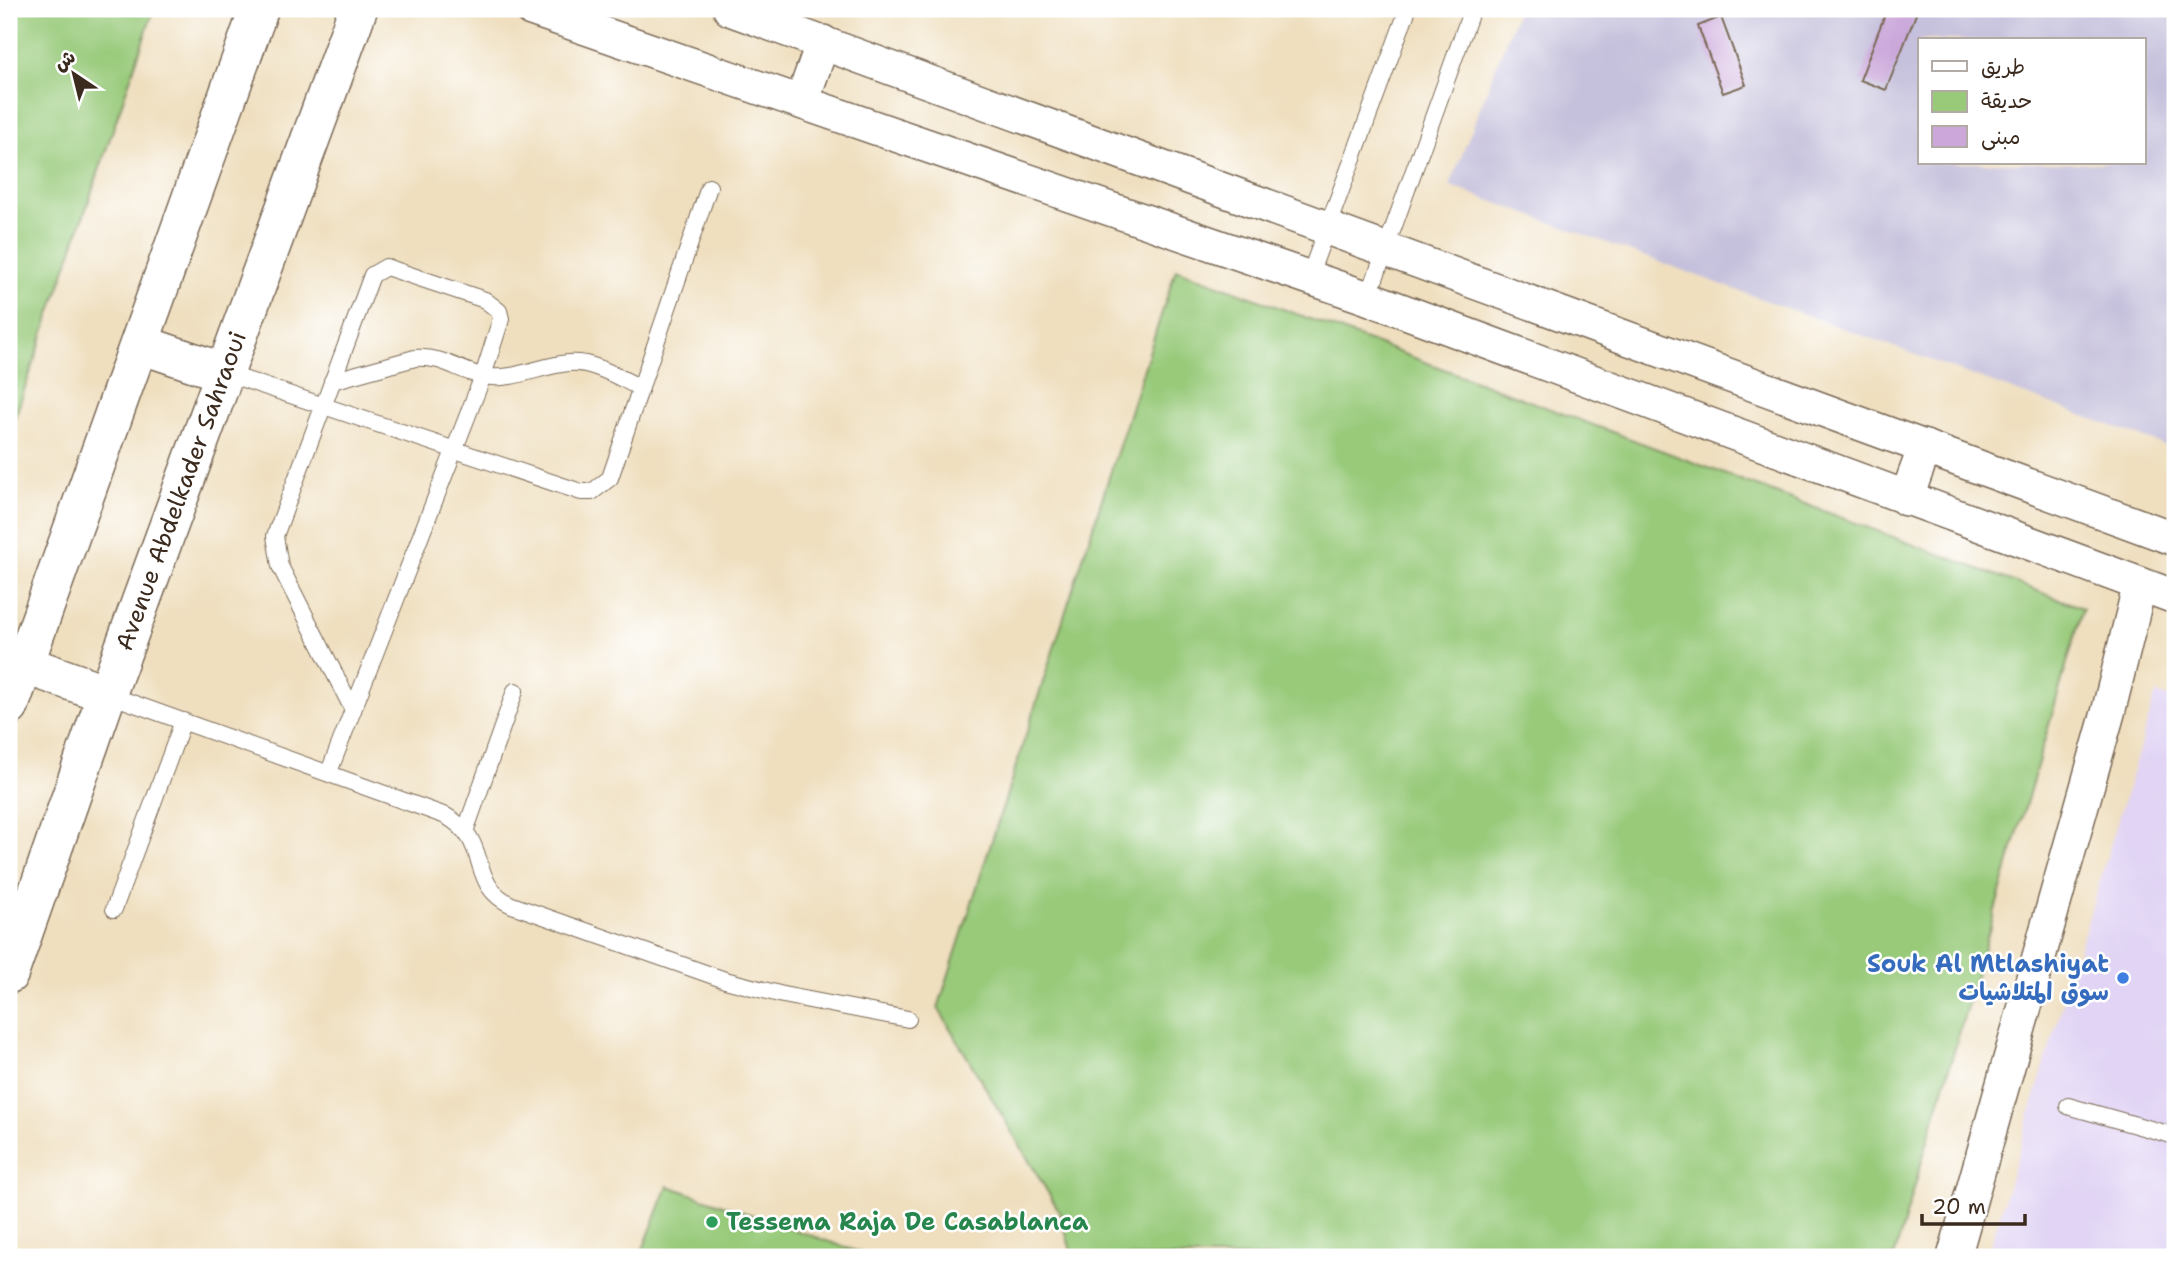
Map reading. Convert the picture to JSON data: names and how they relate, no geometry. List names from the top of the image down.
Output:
{
  "streets": {
    "main road": ["Avenue Abdelkader Sahraoui"]
  },
  "places": ["Souk Al Mtlashiyat سوق المتلاشيات", "Tessema Raja De Casablanca"],
  "legend": ["طريق", "حديقة", "مبنى"],
  "scale_bar": "20 m",
  "north": "top left"
}
